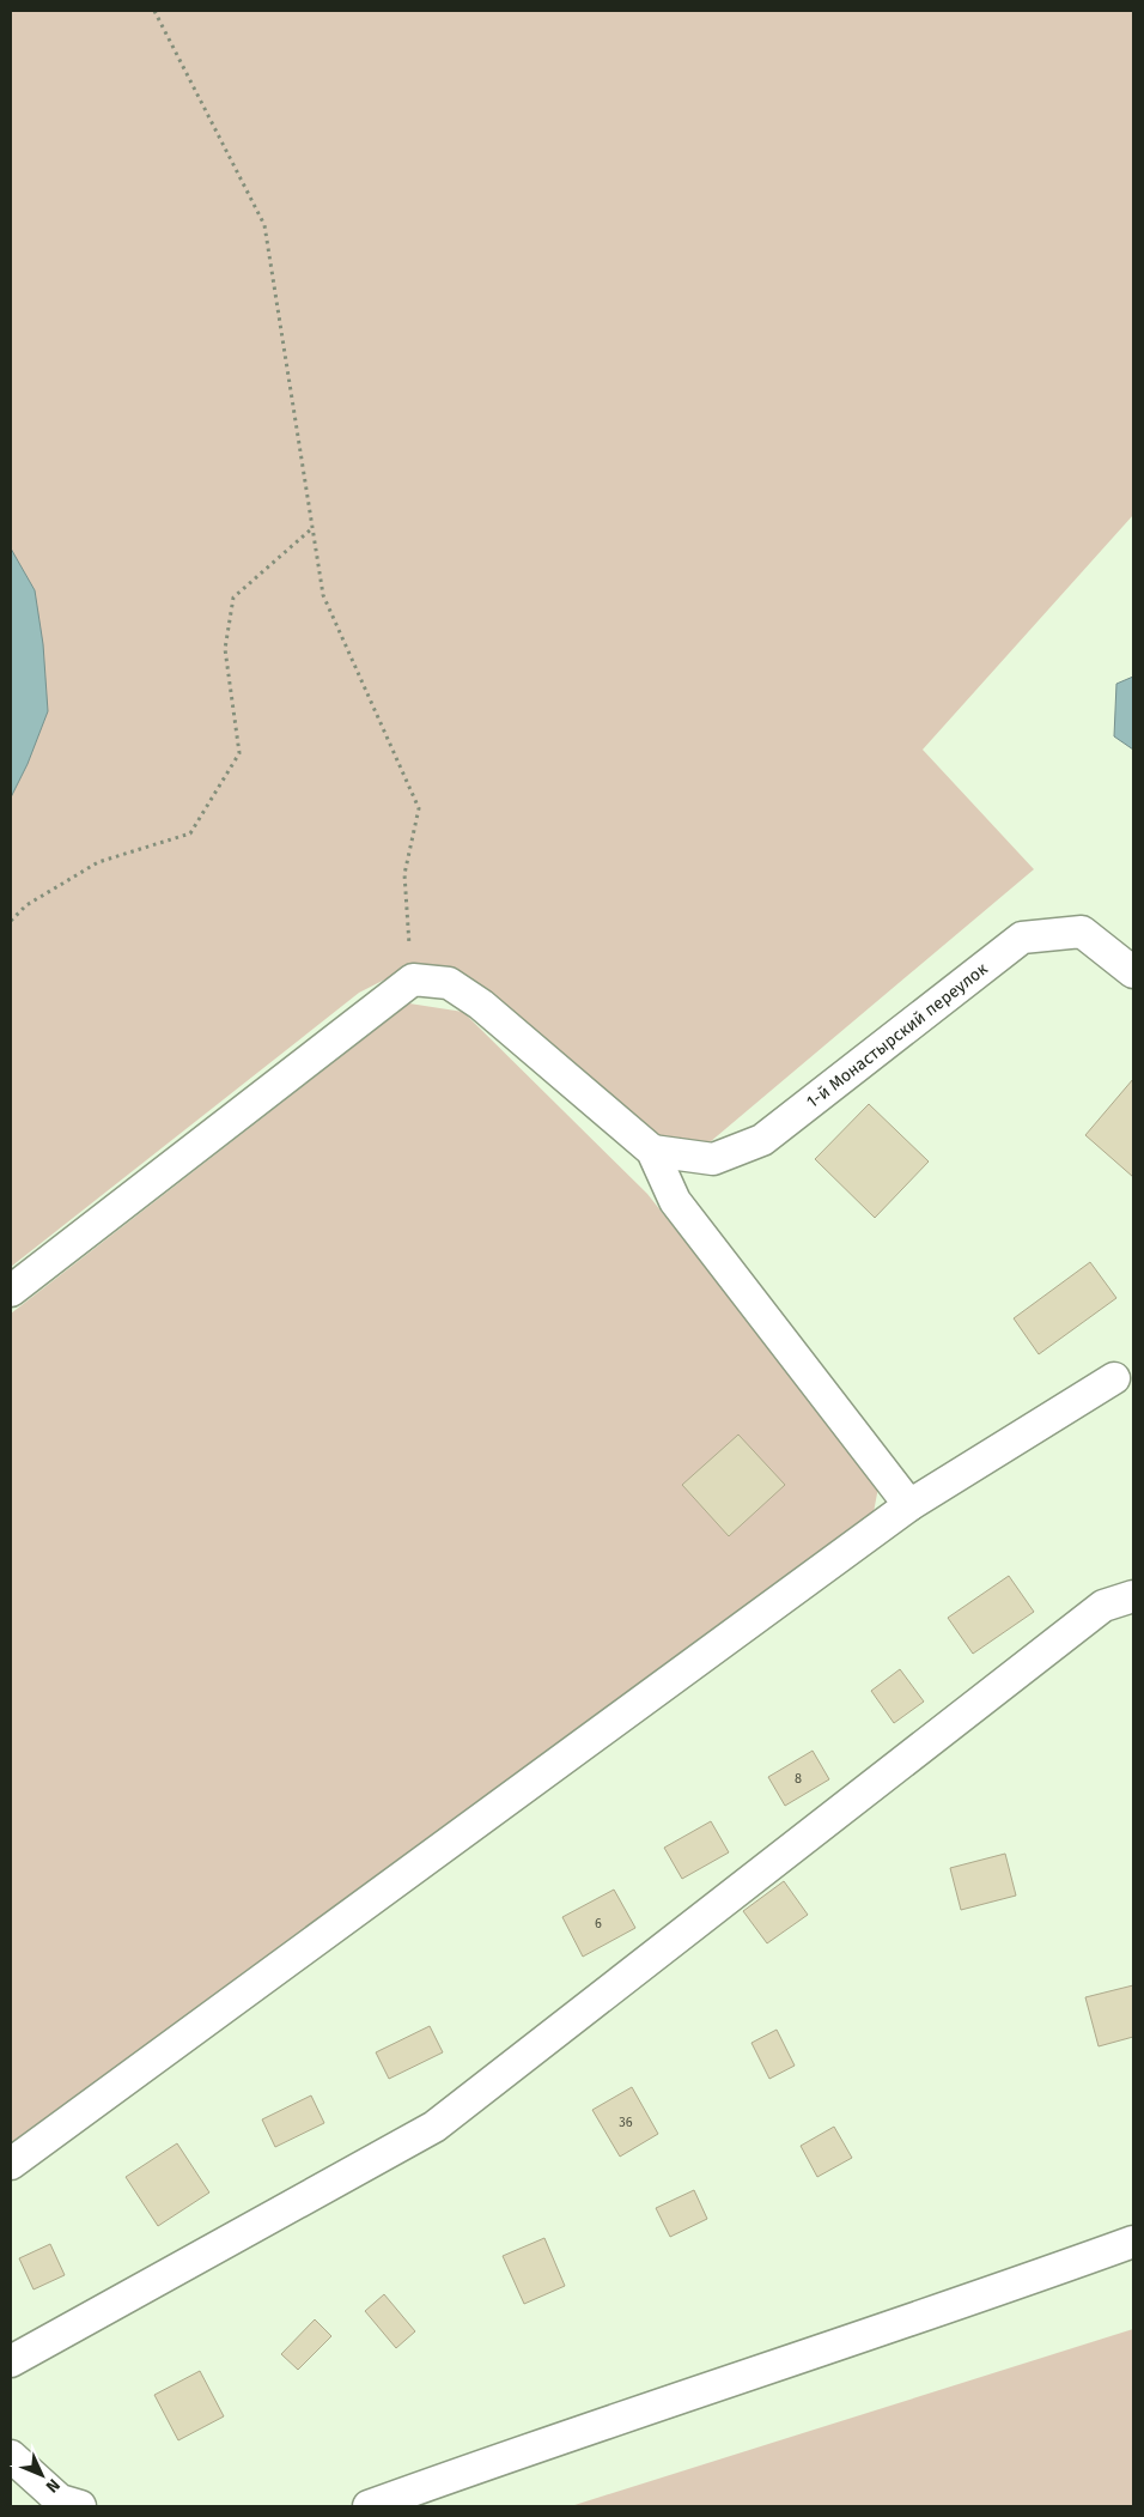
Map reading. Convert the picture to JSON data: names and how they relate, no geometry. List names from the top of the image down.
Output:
{
  "streets": {
    "street": ["1-й Монастырский переулок"]
  },
  "house_numbers": ["8", "6", "36"],
  "north": "bottom right"
}
